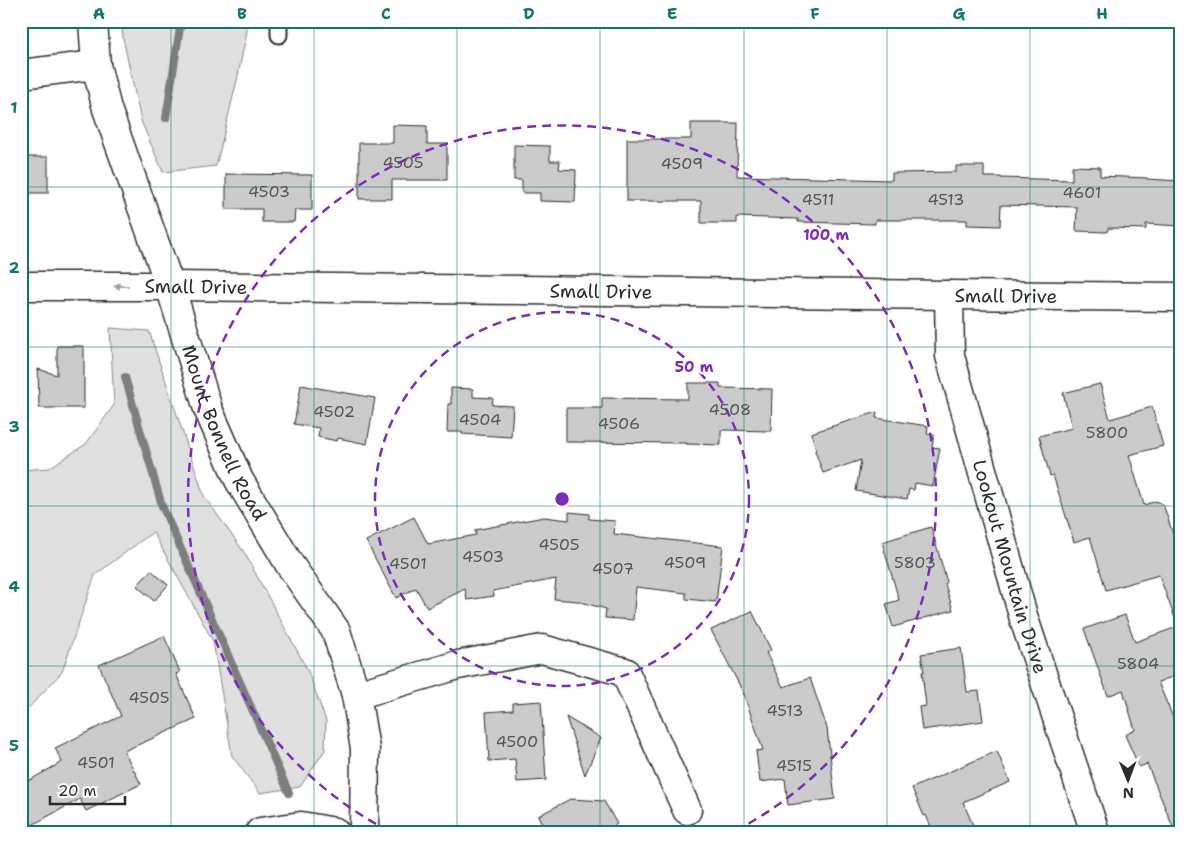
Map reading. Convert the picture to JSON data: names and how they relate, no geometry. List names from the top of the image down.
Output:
{
  "streets": {
    "street": ["Small Drive", "Mount Bonnell Road", "Lookout Mountain Drive"]
  },
  "crossings": [
    ["Small Drive", "Mount Bonnell Road"],
    ["Small Drive", "Lookout Mountain Drive"]
  ],
  "house_numbers": [
    "4505",
    "4509",
    "4503",
    "4601",
    "4511",
    "4513",
    "4508",
    "4502",
    "4504",
    "4506",
    "5800",
    "4505",
    "4503",
    "4509",
    "5803",
    "4501",
    "4507",
    "5804",
    "4505",
    "4513",
    "4500",
    "4501",
    "4515"
  ],
  "scale_bar": "20 m",
  "north": "bottom",
  "grid": {
    "columns": [
      "A",
      "B",
      "C",
      "D",
      "E",
      "F",
      "G",
      "H"
    ],
    "rows": [
      "1",
      "2",
      "3",
      "4",
      "5"
    ]
  },
  "rings": ["100 m", "50 m"]
}
